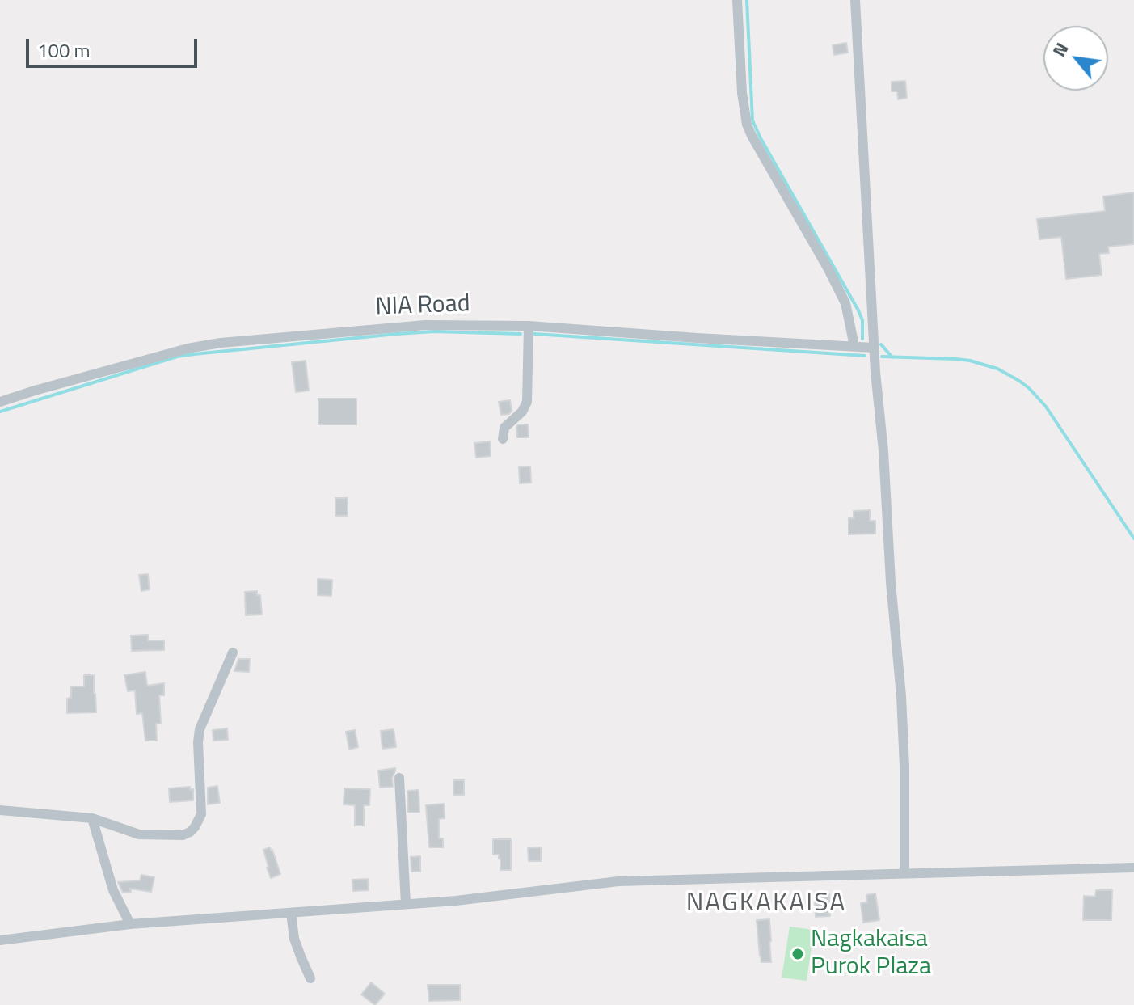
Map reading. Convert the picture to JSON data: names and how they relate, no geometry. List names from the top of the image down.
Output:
{
  "streets": {
    "street": ["NIA Road"]
  },
  "districts": ["NAGKAKAISA"],
  "places": ["Nagkakaisa Purok Plaza"],
  "scale_bar": "100 m",
  "north": "top left"
}
